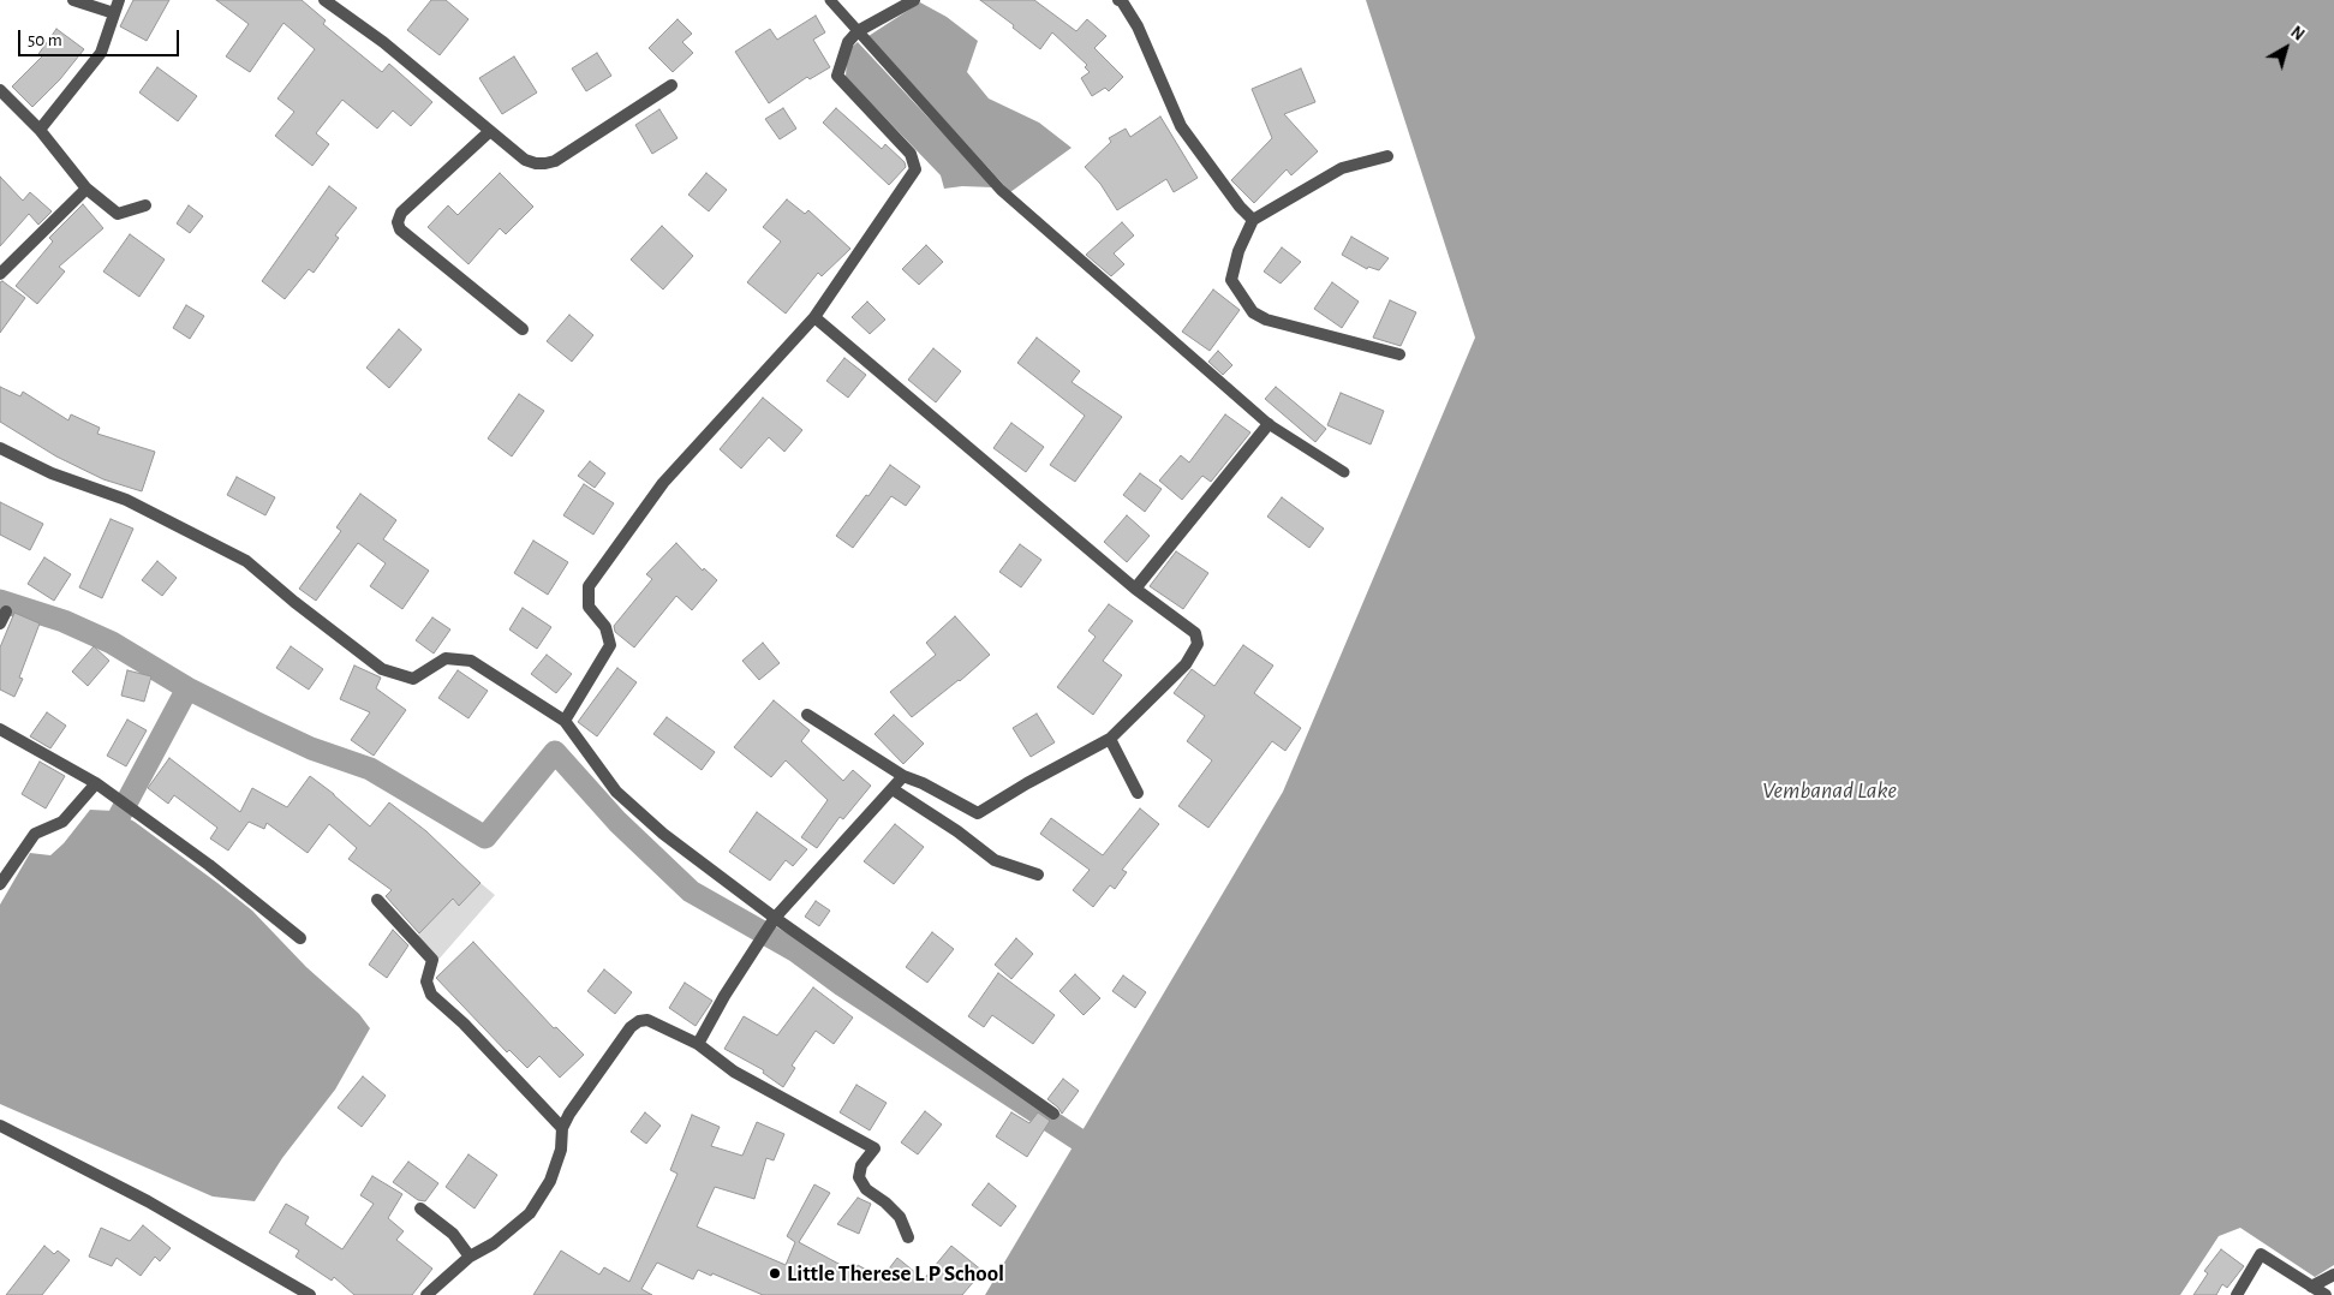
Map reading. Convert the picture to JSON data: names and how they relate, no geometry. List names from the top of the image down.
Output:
{
  "water": ["Vembanad Lake"],
  "places": ["Little Therese L P School"],
  "scale_bar": "50 m",
  "north": "top right"
}
